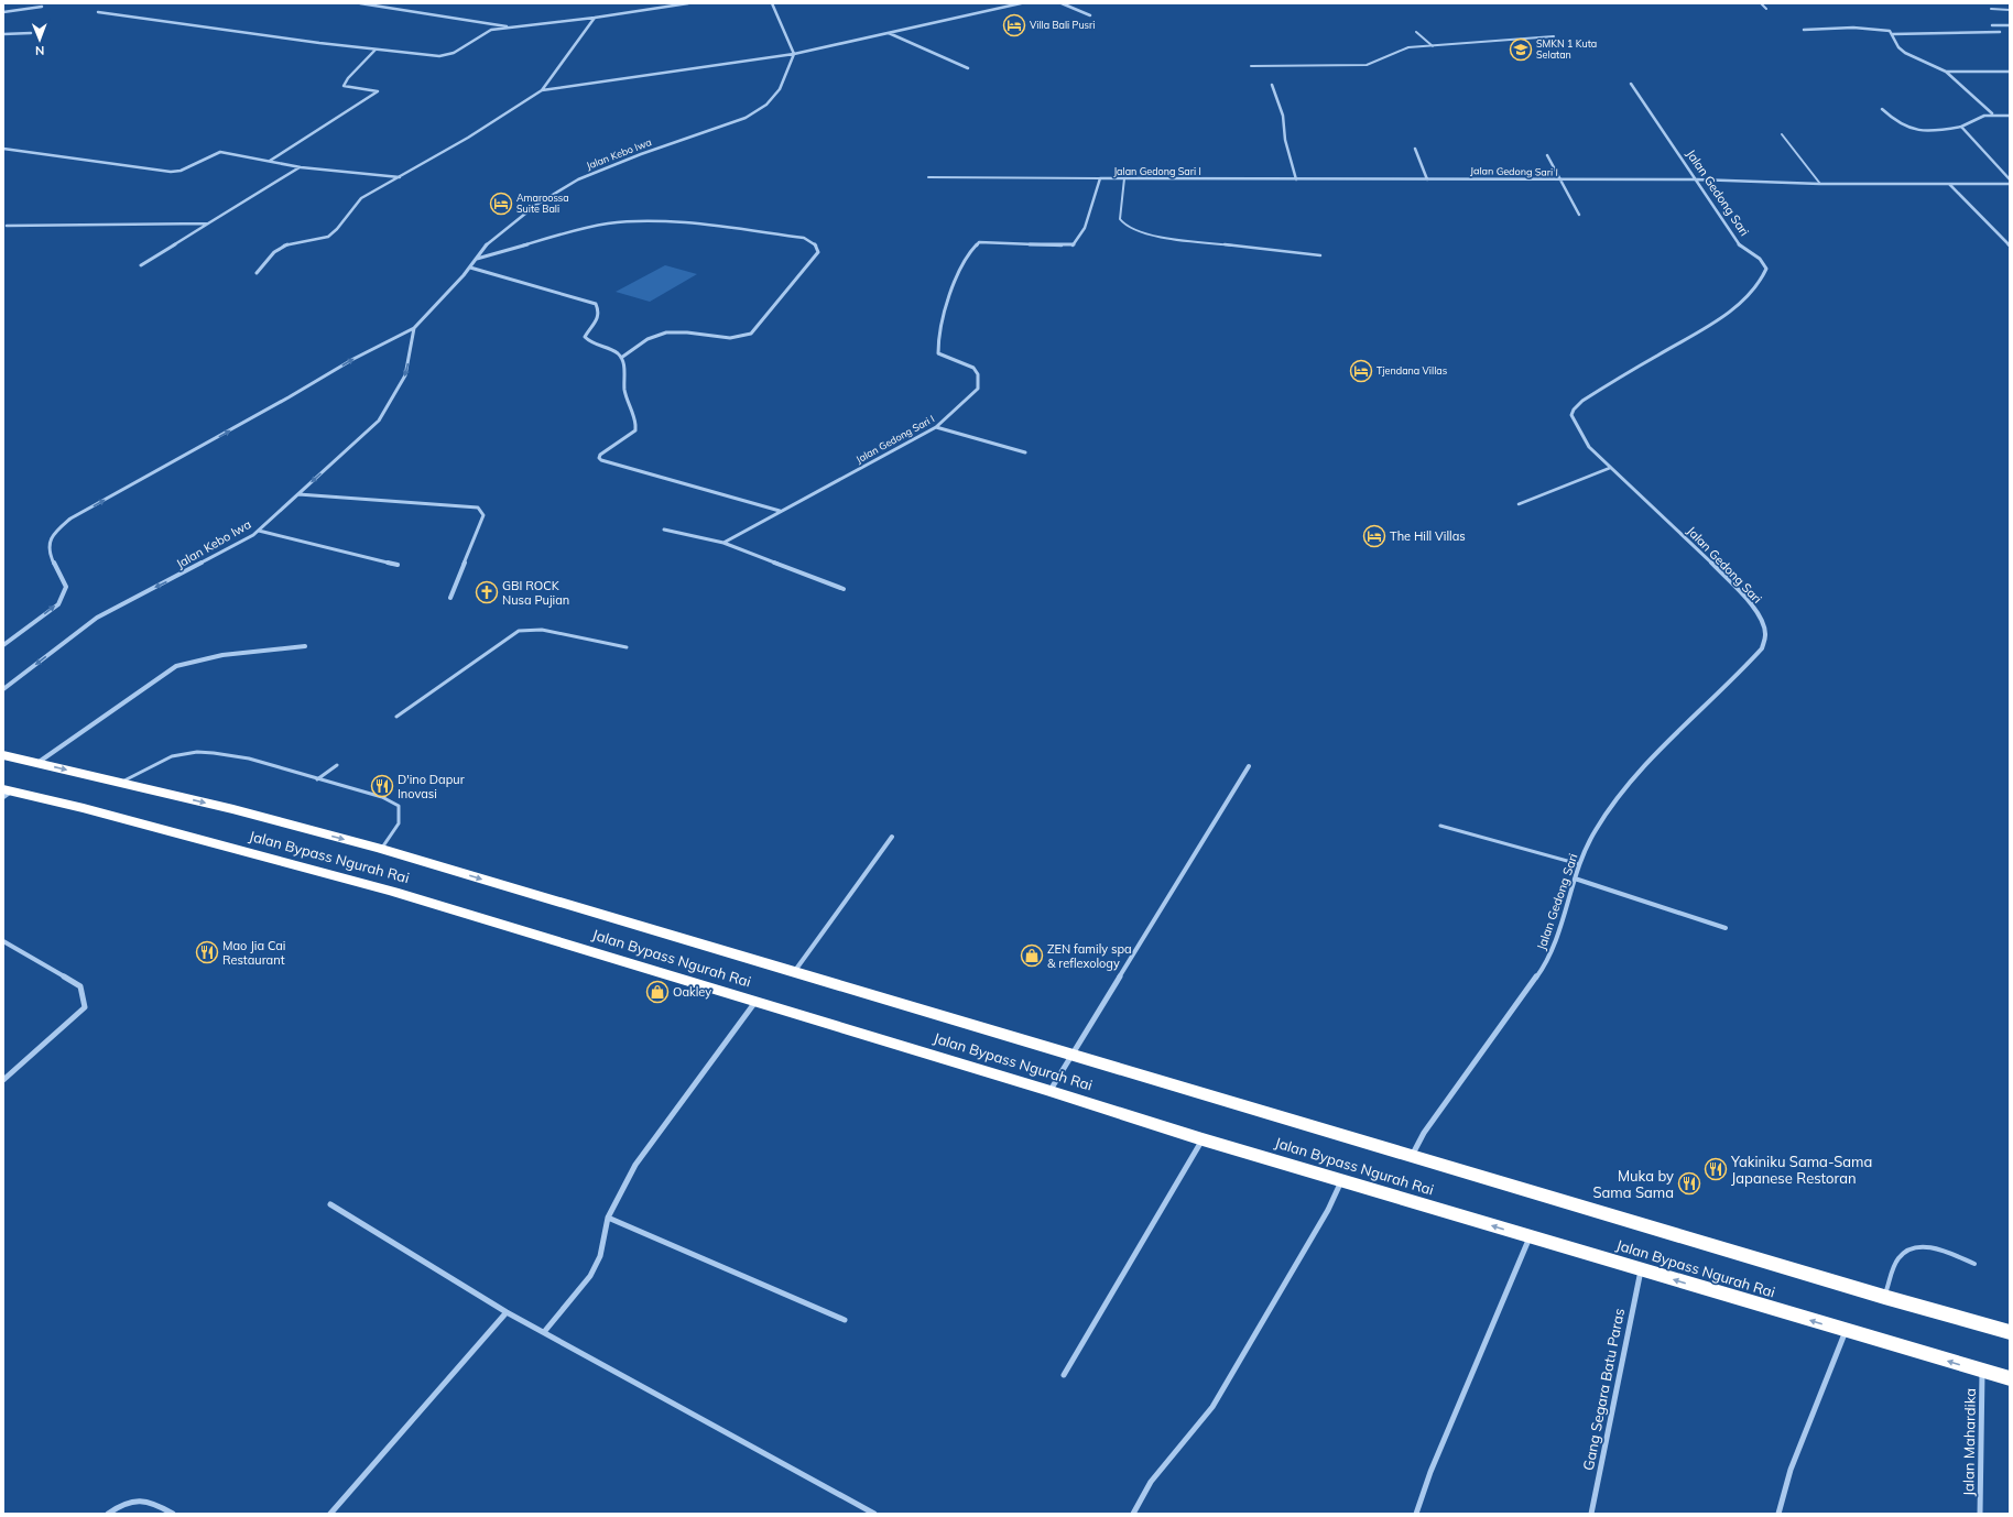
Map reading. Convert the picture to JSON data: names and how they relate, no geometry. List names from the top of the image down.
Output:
{
  "streets": {
    "highway": ["Jalan Bypass Ngurah Rai"],
    "street": [
      "Jalan Kebo Iwa",
      "Jalan Gedong Sari I",
      "Jalan Gedong Sari",
      "Gang Segara Batu Paras",
      "Jalan Mahardika"
    ]
  },
  "crossings": [
    ["Jalan Gedong Sari I", "Jalan Gedong Sari"],
    ["Jalan Gedong Sari", "Jalan Bypass Ngurah Rai"],
    ["Jalan Bypass Ngurah Rai", "Gang Segara Batu Paras"],
    ["Jalan Bypass Ngurah Rai", "Jalan Mahardika"]
  ],
  "places": {
    "hotel": [
      "Villa Bali Pusri",
      "Amaroossa Suite Bali",
      "Tjendana Villas",
      "The Hill Villas"
    ],
    "school or university": ["SMKN 1 Kuta Selatan"],
    "church": ["GBI ROCK Nusa Pujian"],
    "restaurant": [
      "D'ino Dapur Inovasi",
      "Mao Jia Cai Restaurant",
      "Yakiniku Sama-Sama Japanese Restoran",
      "Muka by Sama Sama"
    ],
    "shop": ["ZEN family spa & reflexology", "Oakley"]
  },
  "north": "bottom"
}
